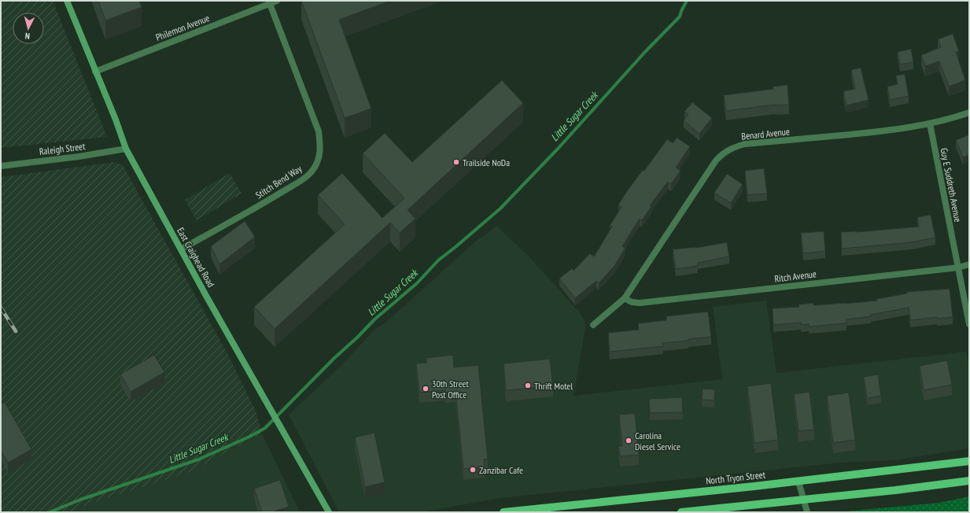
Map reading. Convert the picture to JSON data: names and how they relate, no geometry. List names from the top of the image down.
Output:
{
  "streets": {
    "main road": ["North Tryon Street"],
    "street": [
      "Philemon Avenue",
      "Benard Avenue",
      "Raleigh Street",
      "Stitch Bend Way",
      "Guy E Suddreth Avenue",
      "East Craighead Road",
      "Ritch Avenue"
    ]
  },
  "crossings": [
    ["Philemon Avenue", "Stitch Bend Way"],
    ["Philemon Avenue", "East Craighead Road"],
    ["Benard Avenue", "Guy E Suddreth Avenue"],
    ["Benard Avenue", "Ritch Avenue"],
    ["Raleigh Street", "East Craighead Road"],
    ["Stitch Bend Way", "East Craighead Road"],
    ["Guy E Suddreth Avenue", "Ritch Avenue"]
  ],
  "water": ["Little Sugar Creek"],
  "places": [
    "Trailside NoDa",
    "Thrift Motel",
    "30th Street Post Office",
    "Carolina Diesel Service",
    "Zanzibar Cafe"
  ],
  "north": "bottom"
}
